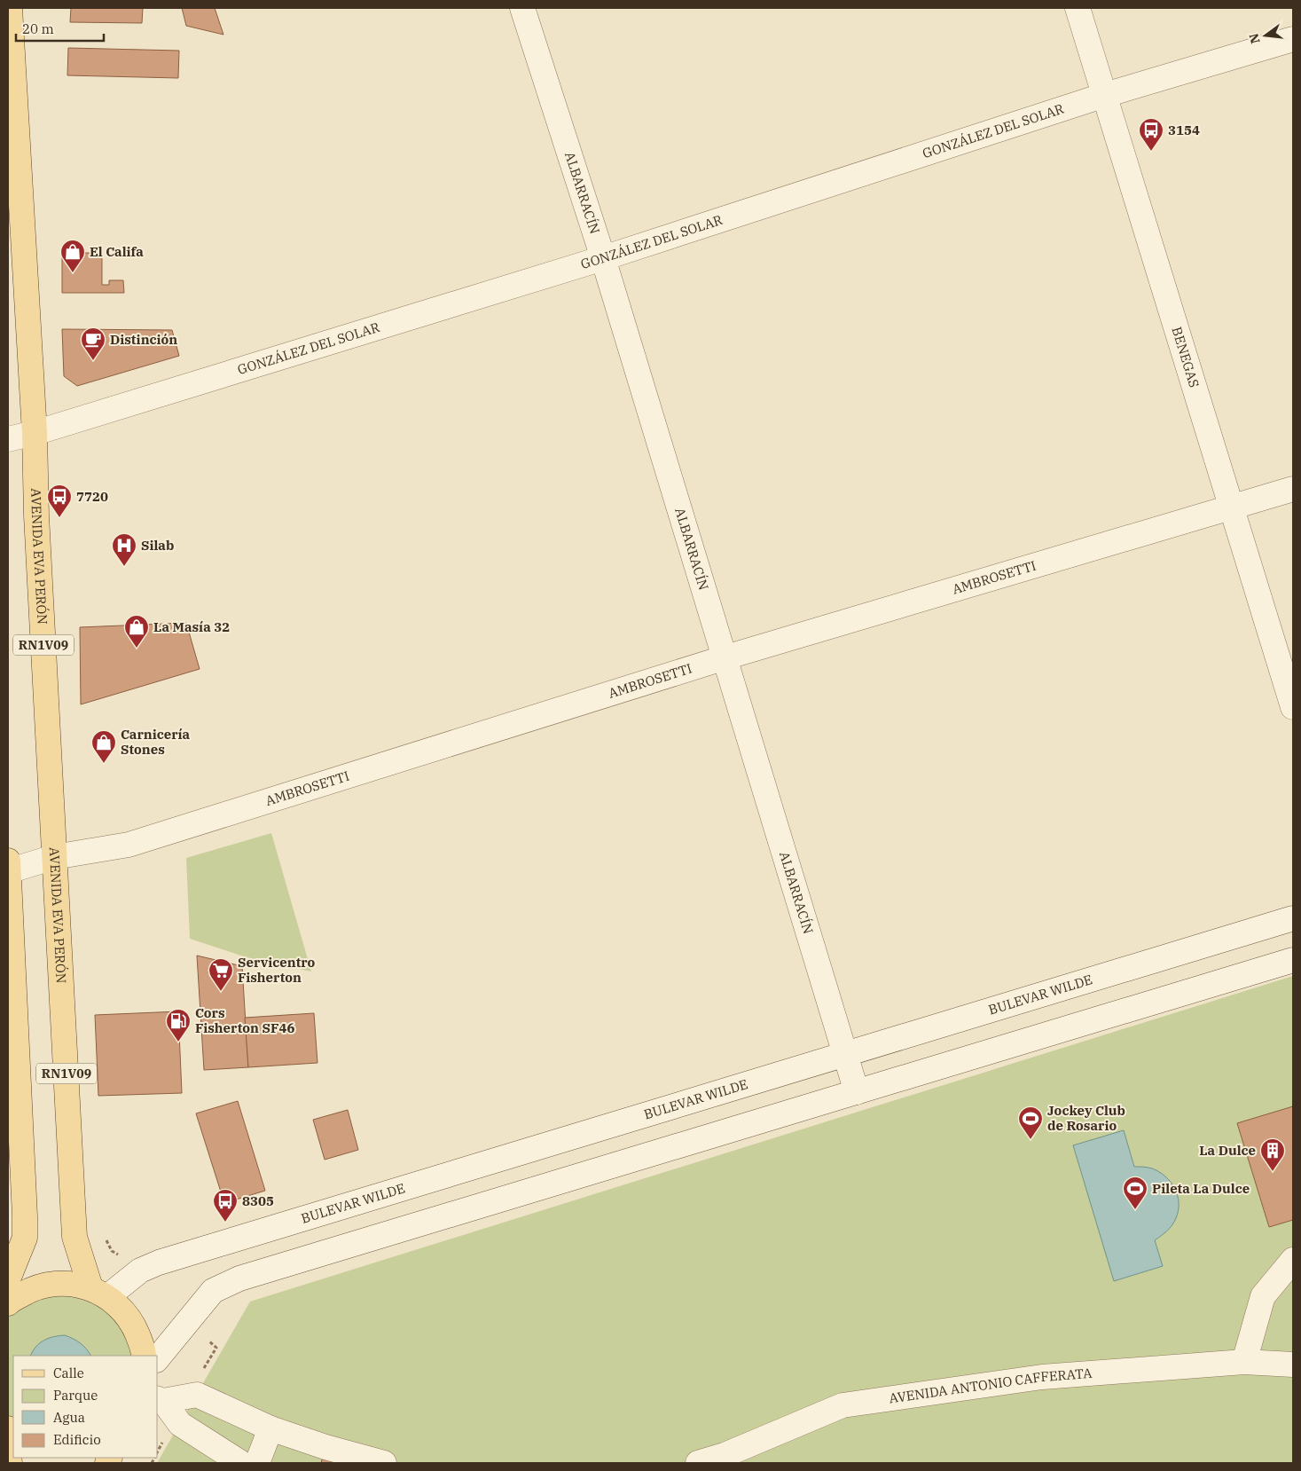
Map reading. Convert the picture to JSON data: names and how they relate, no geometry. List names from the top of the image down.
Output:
{
  "streets": {
    "main road": ["AVENIDA EVA PERÓN", "RN1V09"],
    "street": [
      "GONZÁLEZ DEL SOLAR",
      "ALBARRACÍN",
      "BENEGAS",
      "AMBROSETTI",
      "BULEVAR WILDE",
      "AVENIDA ANTONIO CAFFERATA"
    ]
  },
  "crossings": [
    ["GONZÁLEZ DEL SOLAR", "ALBARRACÍN"],
    ["GONZÁLEZ DEL SOLAR", "BENEGAS"],
    ["GONZÁLEZ DEL SOLAR", "AVENIDA EVA PERÓN"],
    ["ALBARRACÍN", "AMBROSETTI"],
    ["ALBARRACÍN", "BULEVAR WILDE"],
    ["BENEGAS", "AMBROSETTI"],
    ["AVENIDA EVA PERÓN", "AMBROSETTI"],
    ["AVENIDA EVA PERÓN", "RN1V09"],
    ["AVENIDA EVA PERÓN", "BULEVAR WILDE"],
    ["AMBROSETTI", "RN1V09"],
    ["RN1V09", "BULEVAR WILDE"]
  ],
  "places": {
    "bus stop": ["3154", "7720", "8305"],
    "shop": ["El Califa", "La Masía 32", "Carnicería Stones"],
    "cafe": ["Distinción"],
    "hospital": ["Silab"],
    "supermarket": ["Servicentro Fisherton"],
    "fuel station": ["Cors Fisherton SF46"],
    "sports": ["Jockey Club de Rosario", "Pileta La Dulce"],
    "building": ["La Dulce"]
  },
  "legend": [
    "Calle",
    "Parque",
    "Agua",
    "Edificio"
  ],
  "scale_bar": "20 m",
  "north": "left"
}
